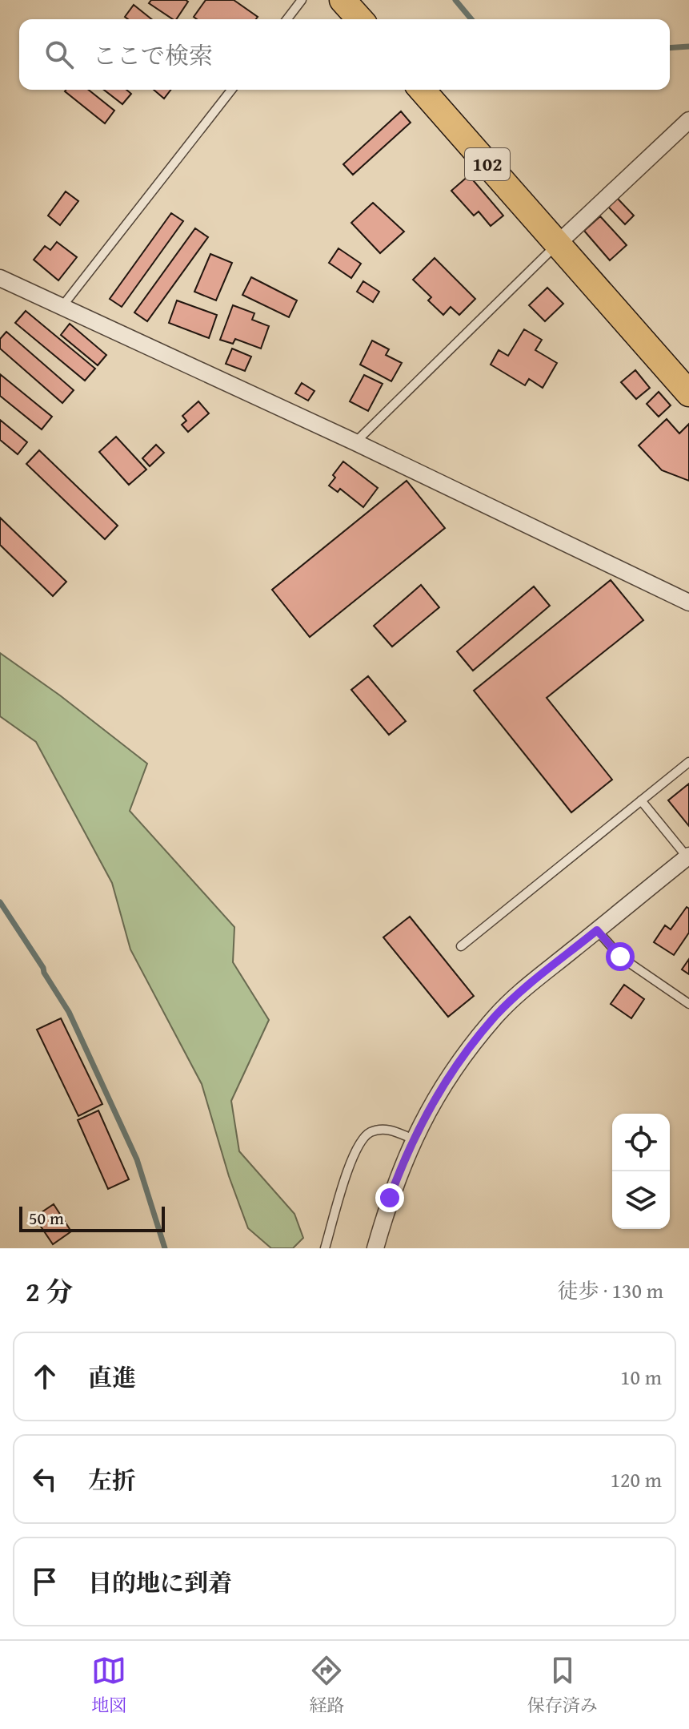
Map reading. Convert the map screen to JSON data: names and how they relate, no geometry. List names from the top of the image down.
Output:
{
  "streets": {
    "highway": ["102"]
  },
  "scale_bar": "50 m",
  "page": {
    "search": "ここで検索",
    "scale": "50 m",
    "heading": ["2 分", "徒歩 · 130 m"],
    "list": [
      ["直進", "10 m"],
      ["左折", "120 m"],
      "目的地に到着"
    ],
    "nav": ["地図", "経路", "保存済み"]
  }
}
